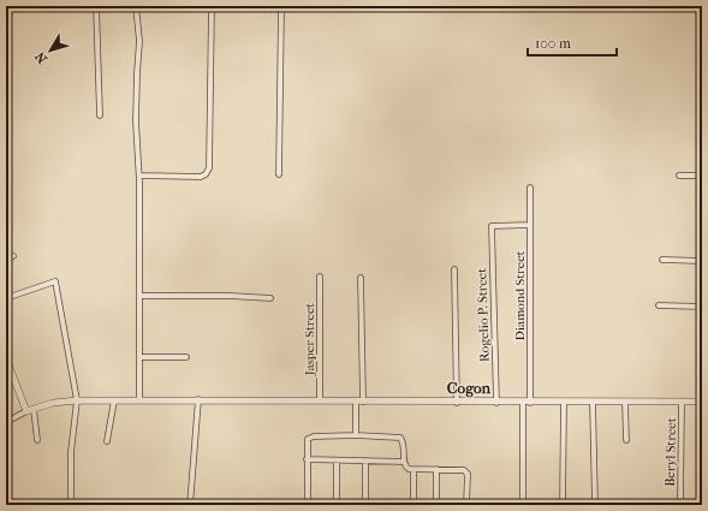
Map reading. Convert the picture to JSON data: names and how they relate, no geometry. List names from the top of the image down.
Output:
{
  "streets": {
    "street": [
      "Diamond Street",
      "Rogelio P. Street",
      "Jasper Street",
      "Beryl Street"
    ]
  },
  "crossings": [
    ["Diamond Street", "Rogelio P. Street"]
  ],
  "districts": ["Cogon"],
  "scale_bar": "100 m",
  "north": "bottom left"
}
